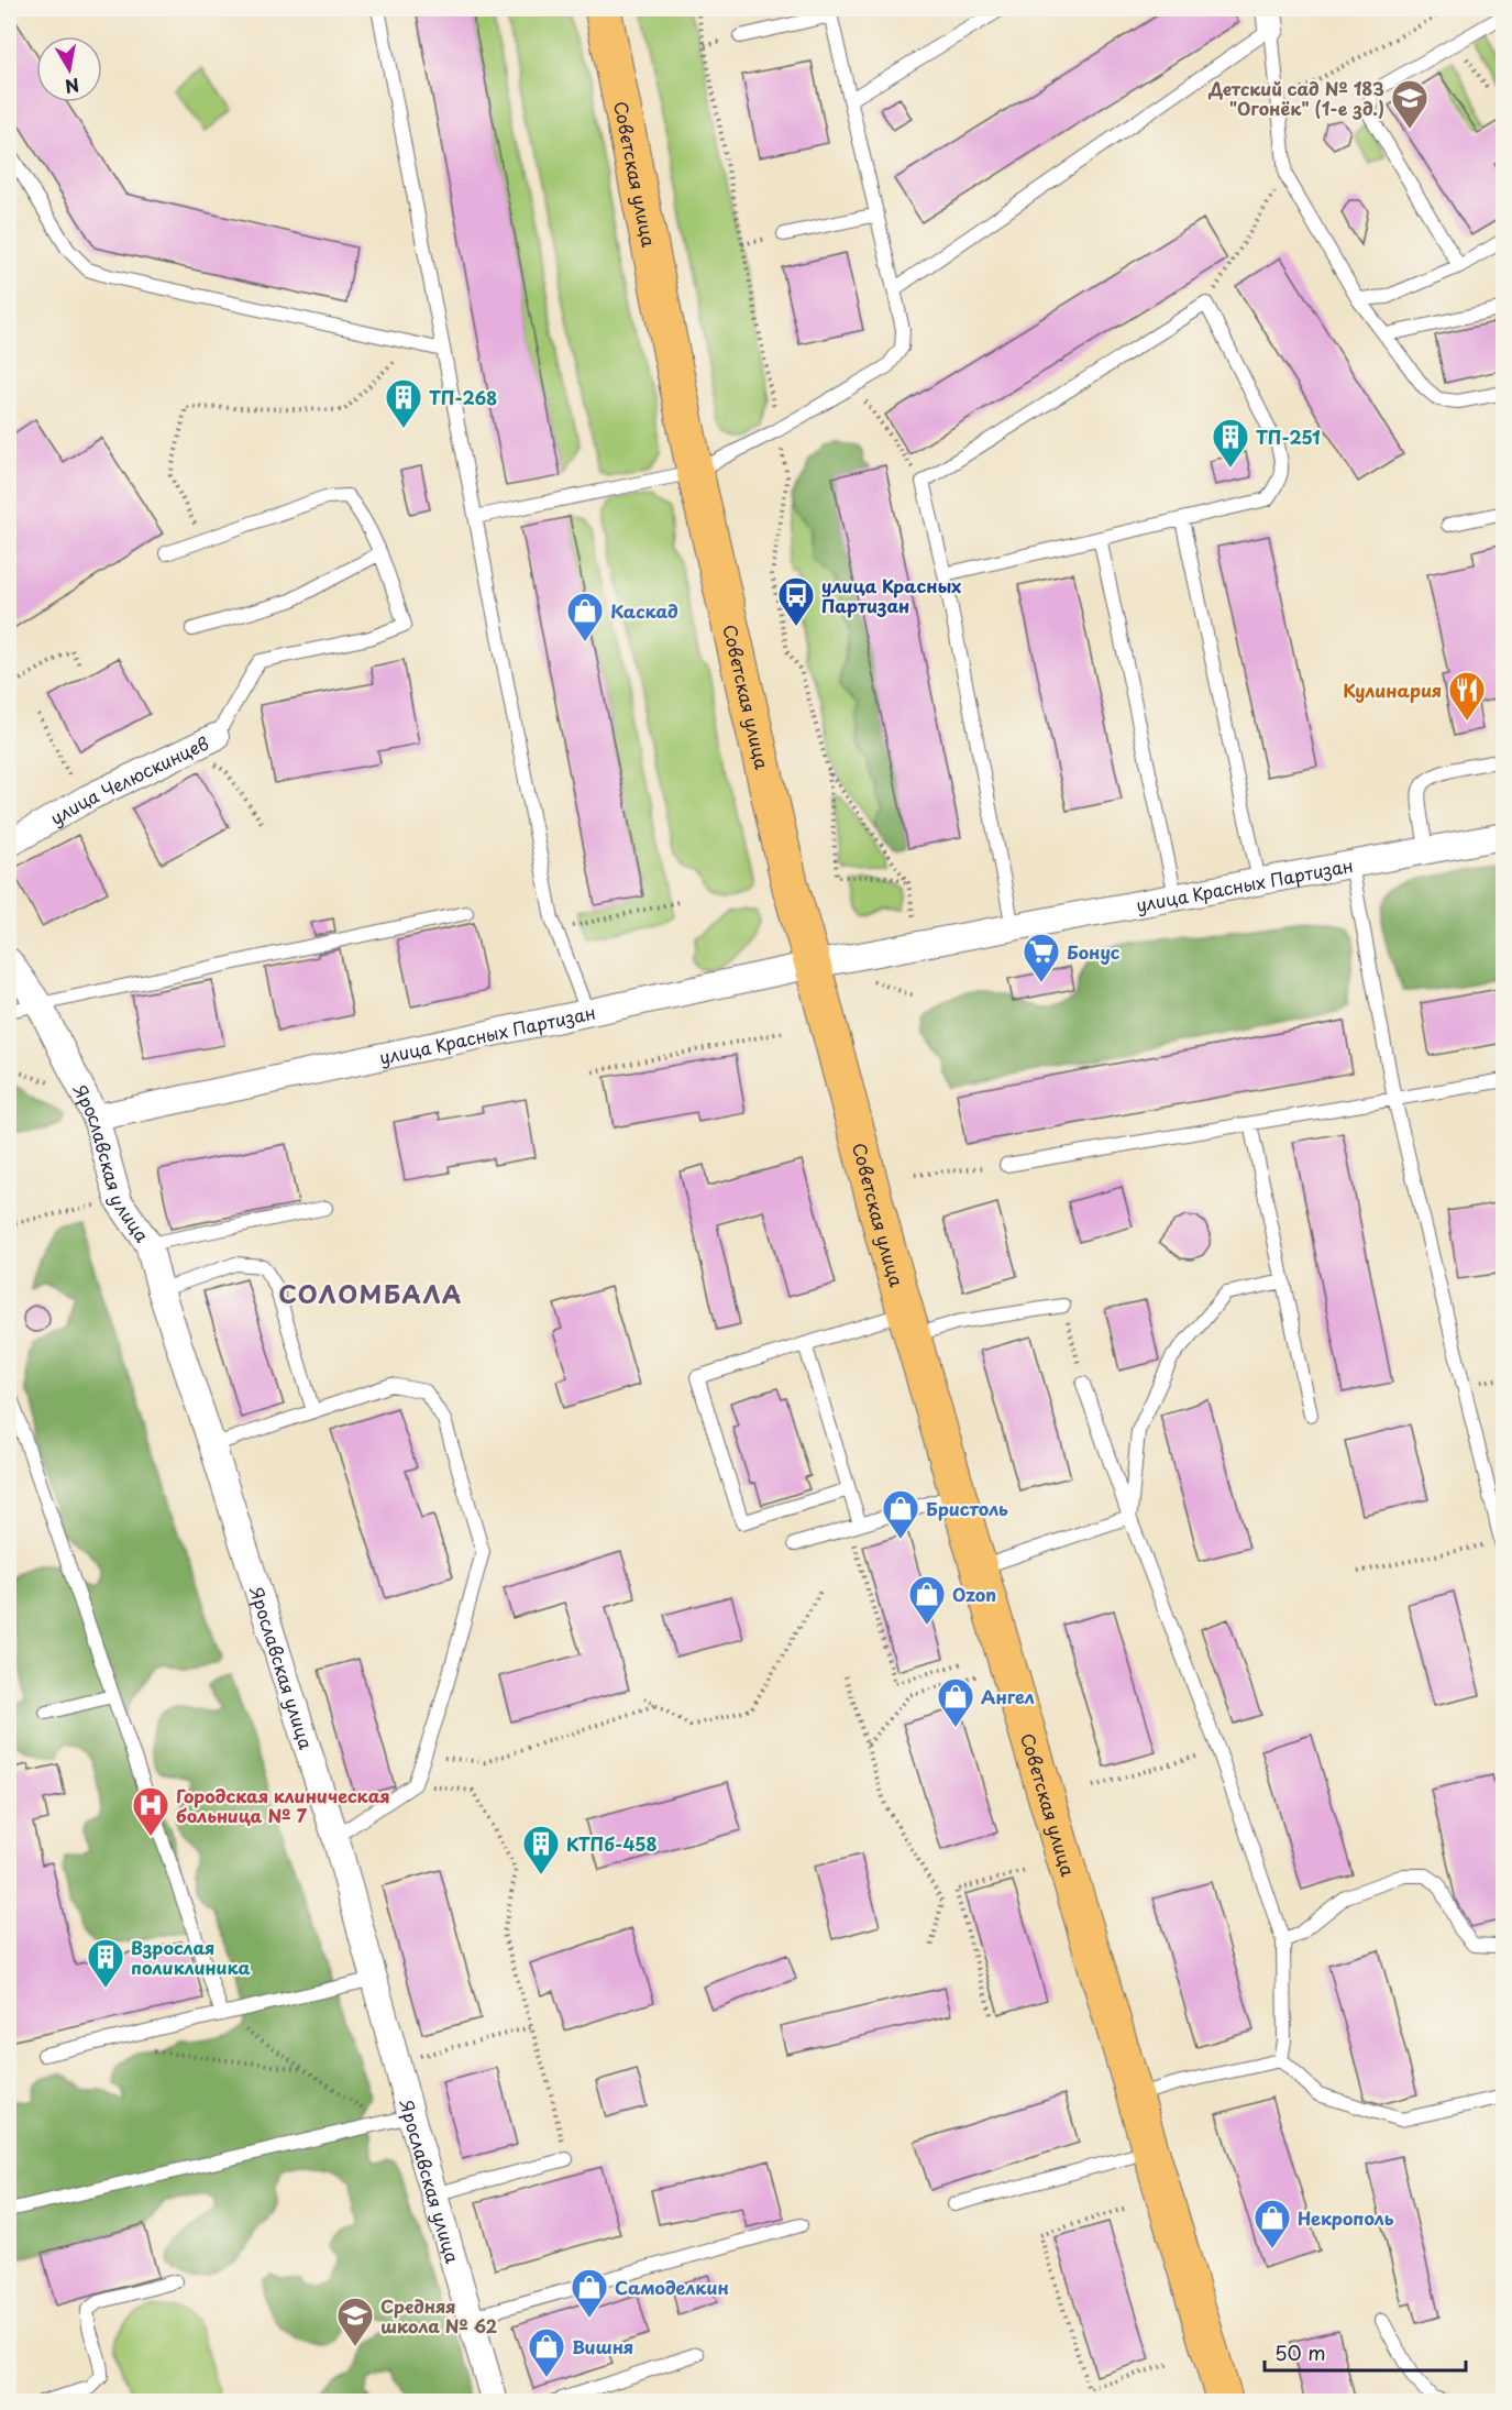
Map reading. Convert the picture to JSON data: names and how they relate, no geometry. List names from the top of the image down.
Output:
{
  "streets": {
    "main road": ["Советская улица"],
    "street": ["улица Челюскинцев", "улица Красных Партизан", "Ярославская улица"]
  },
  "crossings": [
    ["Советская улица", "улица Красных Партизан"],
    ["улица Красных Партизан", "Ярославская улица"]
  ],
  "districts": ["СОЛОМБАЛА"],
  "places": {
    "school or university": ["Детский сад № 183 \"Огонёк\" (1-е зд.)", "Средняя школа № 62"],
    "building": [
      "ТП-268",
      "ТП-251",
      "КТПб-458",
      "Взрослая поликлиника"
    ],
    "bus stop": ["улица Красных Партизан"],
    "shop": [
      "Каскад",
      "Бристоль",
      "Ozon",
      "Ангел",
      "Некрополь",
      "Самоделкин",
      "Вишня"
    ],
    "restaurant": ["Кулинария"],
    "supermarket": ["Бонус"],
    "hospital": ["Городская клиническая больница № 7"]
  },
  "scale_bar": "50 m",
  "north": "bottom"
}
